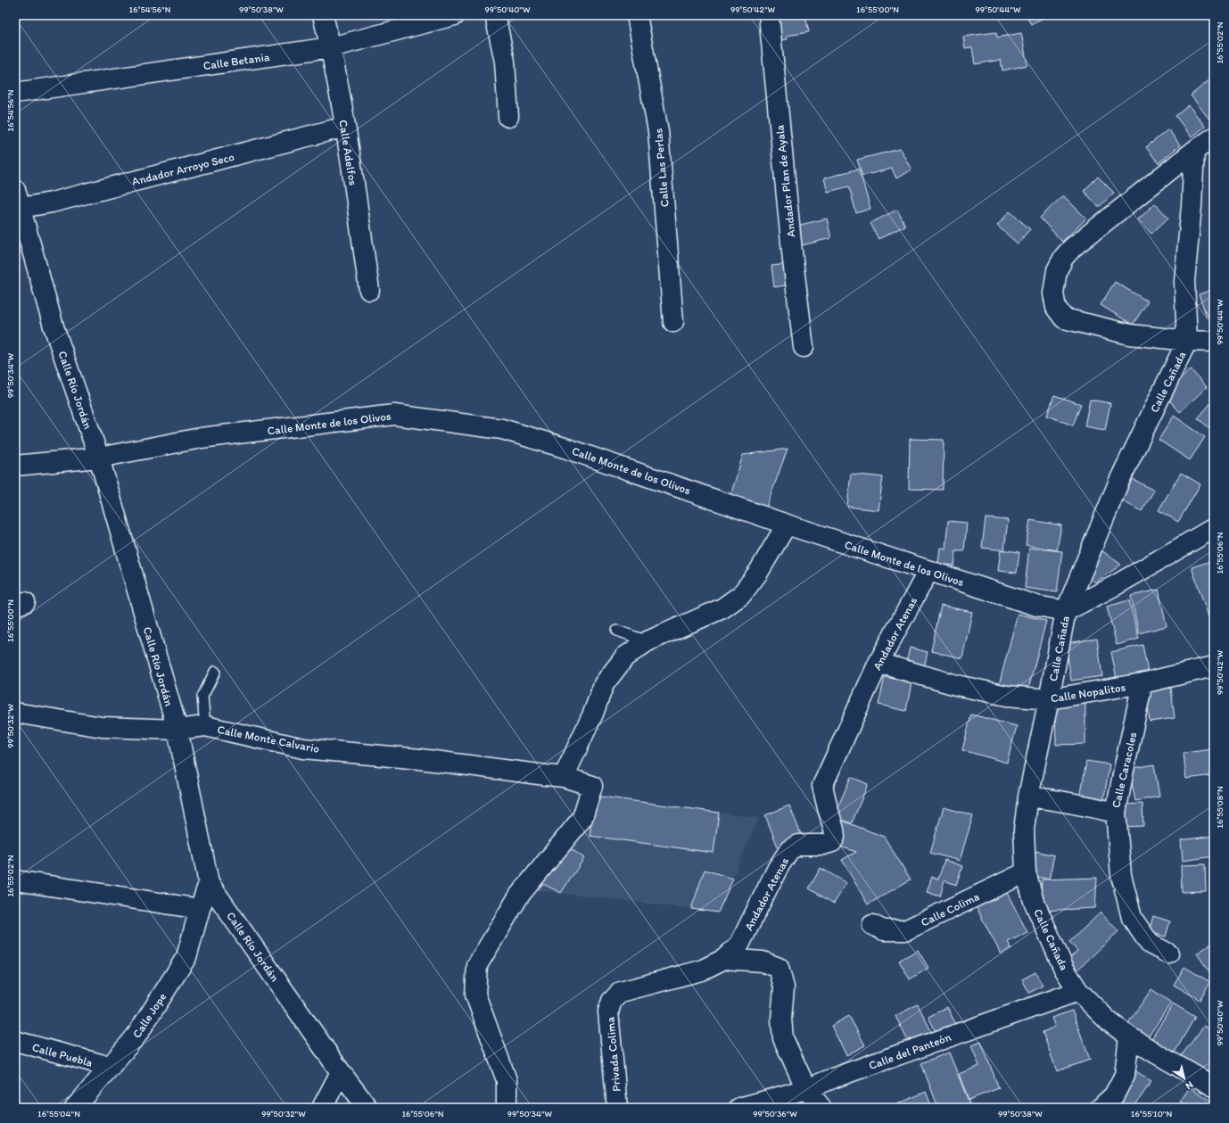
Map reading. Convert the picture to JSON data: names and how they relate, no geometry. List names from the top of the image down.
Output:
{
  "streets": {
    "street": [
      "Calle Betania",
      "Calle Adelfos",
      "Calle Las Perlas",
      "Andador Arroyo Seco",
      "Andador Plan de Ayala",
      "Calle Cañada",
      "Calle Río Jordán",
      "Calle Monte de los Olivos",
      "Andador Atenas",
      "Calle Nopalitos",
      "Calle Monte Calvario",
      "Calle Caracoles",
      "Calle Colima",
      "Calle Jope",
      "Calle del Panteón",
      "Calle Puebla",
      "Privada Colima"
    ]
  },
  "crossings": [
    ["Calle Betania", "Calle Adelfos"],
    ["Calle Adelfos", "Andador Arroyo Seco"],
    ["Andador Arroyo Seco", "Calle Río Jordán"],
    ["Calle Cañada", "Calle Monte de los Olivos"],
    ["Calle Cañada", "Calle Nopalitos"],
    ["Calle Cañada", "Calle Caracoles"],
    ["Calle Cañada", "Calle Colima"],
    ["Calle Cañada", "Calle del Panteón"],
    ["Calle Río Jordán", "Calle Monte de los Olivos"],
    ["Calle Río Jordán", "Calle Monte Calvario"],
    ["Calle Río Jordán", "Calle Jope"],
    ["Calle Monte de los Olivos", "Andador Atenas"],
    ["Andador Atenas", "Calle Nopalitos"],
    ["Andador Atenas", "Privada Colima"],
    ["Calle Nopalitos", "Calle Caracoles"],
    ["Calle Jope", "Calle Puebla"]
  ],
  "north": "bottom right",
  "coordinates": [
    "16°54'56\"N",
    "99°50'38\"W",
    "99°50'40\"W",
    "99°50'42\"W",
    "16°55'00\"N",
    "99°50'44\"W",
    "16°55'02\"N",
    "99°50'34\"W",
    "16°55'06\"N",
    "99°50'32\"W",
    "16°55'08\"N",
    "16°55'04\"N",
    "99°50'36\"W",
    "16°55'10\"N"
  ]
}
